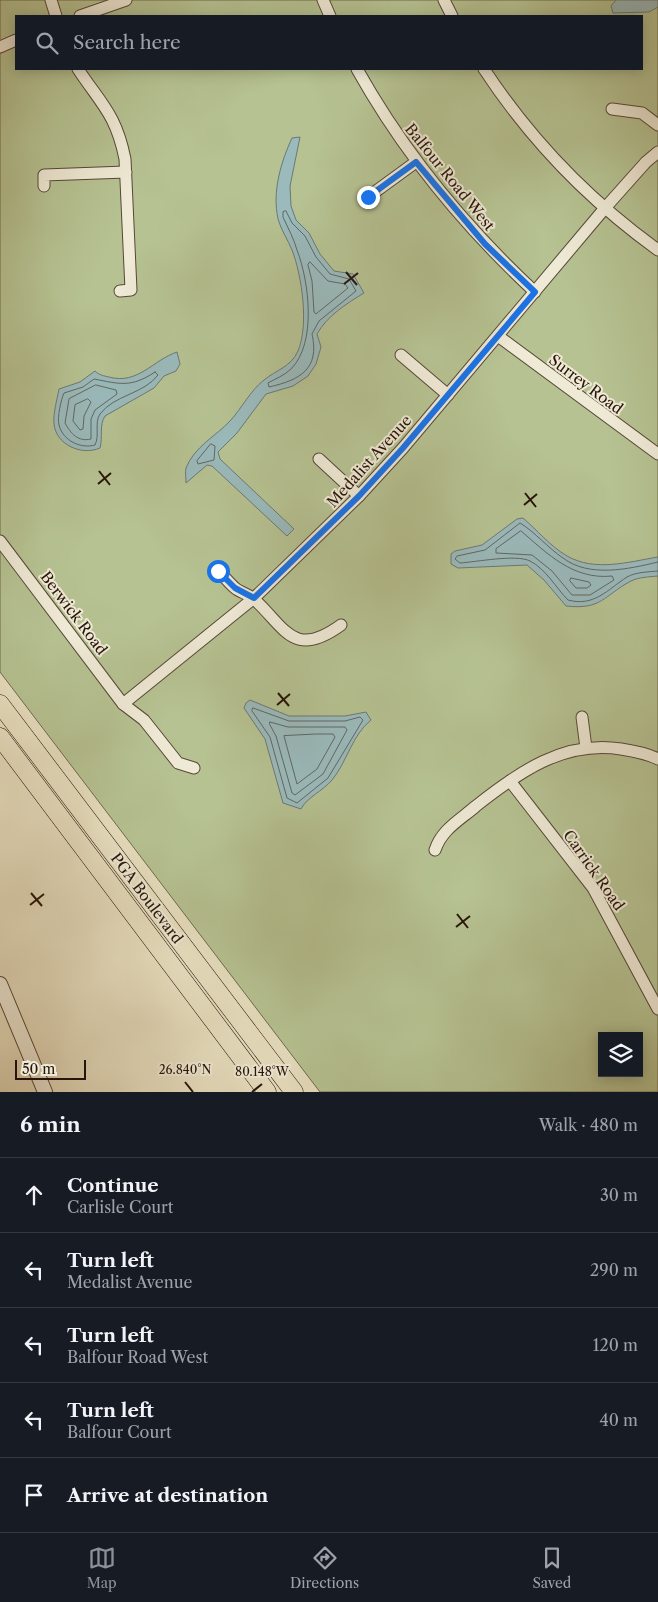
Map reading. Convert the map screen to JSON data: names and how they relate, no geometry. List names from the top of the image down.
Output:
{
  "streets": {
    "main road": ["PGA Boulevard"],
    "street": [
      "Balfour Road West",
      "Surrey Road",
      "Medalist Avenue",
      "Berwick Road",
      "Carrick Road"
    ]
  },
  "crossings": [
    ["Balfour Road West", "Medalist Avenue"],
    ["Surrey Road", "Medalist Avenue"],
    ["Medalist Avenue", "Berwick Road"]
  ],
  "scale_bar": "50 m",
  "page": {
    "search": "Search here",
    "scale": "50 m",
    "heading": ["6 min", "Walk · 480 m"],
    "list": [
      ["Continue", "Carlisle Court", "30 m"],
      ["Turn left", "Medalist Avenue", "290 m"],
      ["Turn left", "Balfour Road West", "120 m"],
      ["Turn left", "Balfour Court", "40 m"],
      "Arrive at destination"
    ],
    "nav": ["Map", "Directions", "Saved"]
  },
  "coordinates": ["26.840°N", "80.148°W"]
}
